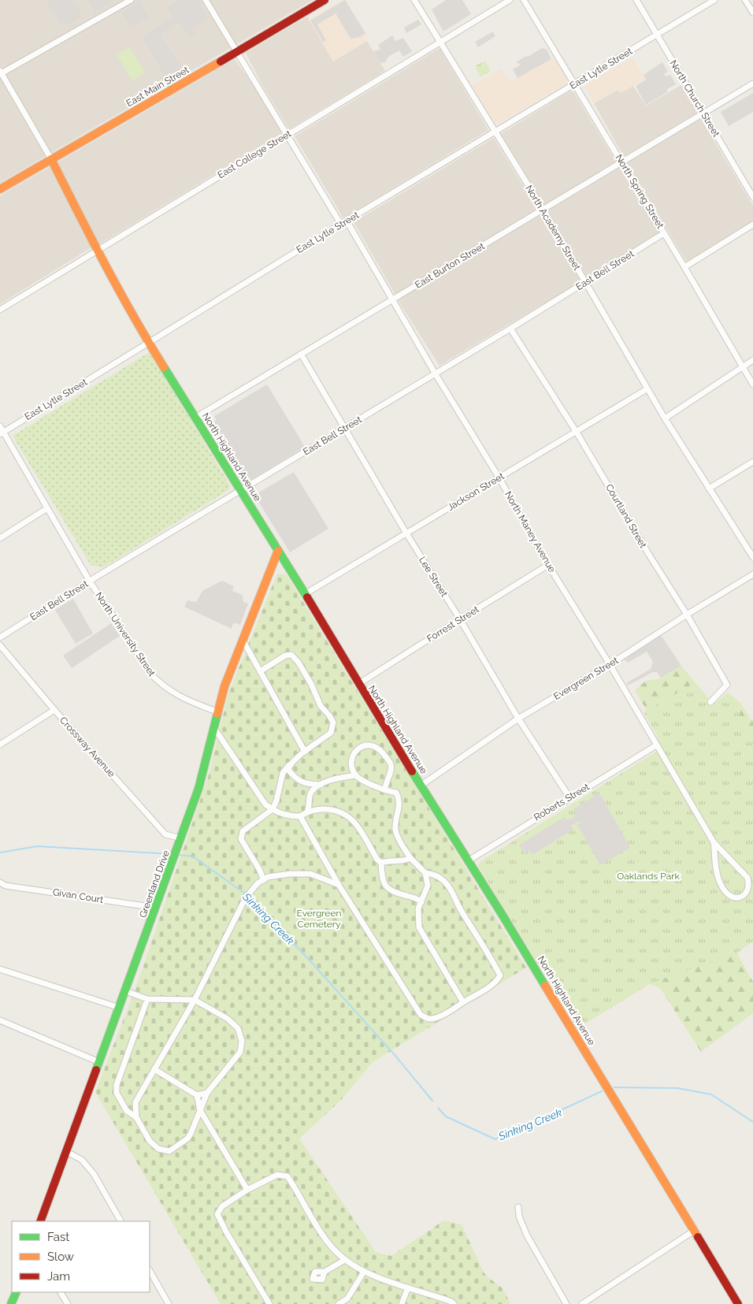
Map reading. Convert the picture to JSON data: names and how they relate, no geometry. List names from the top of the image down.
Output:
{
  "streets": {
    "street": [
      "East Lytle Street",
      "East Main Street",
      "North Church Street",
      "East College Street",
      "North Spring Street",
      "North Academy Street",
      "East Burton Street",
      "East Bell Street",
      "North Highland Avenue",
      "Jackson Street",
      "Courtland Street",
      "North Maney Avenue",
      "Lee Street",
      "Forrest Street",
      "North University Street",
      "Evergreen Street",
      "Crossway Avenue",
      "Roberts Street",
      "Greenland Drive",
      "Givan Court"
    ]
  },
  "crossings": [
    ["East Lytle Street", "North Church Street"],
    ["East Lytle Street", "North Spring Street"],
    ["East Lytle Street", "North Academy Street"],
    ["East Lytle Street", "North Highland Avenue"],
    ["East Lytle Street", "North Maney Avenue"],
    ["East Lytle Street", "North University Street"],
    ["East Main Street", "North Highland Avenue"],
    ["North Church Street", "East Burton Street"],
    ["East College Street", "North Academy Street"],
    ["East College Street", "North Highland Avenue"],
    ["North Spring Street", "East Burton Street"],
    ["North Spring Street", "East Bell Street"],
    ["North Academy Street", "East Burton Street"],
    ["North Academy Street", "East Bell Street"],
    ["North Academy Street", "Jackson Street"],
    ["East Burton Street", "North Highland Avenue"],
    ["East Burton Street", "North Maney Avenue"],
    ["East Burton Street", "Lee Street"],
    ["East Bell Street", "North Highland Avenue"],
    ["East Bell Street", "Courtland Street"],
    ["East Bell Street", "North Maney Avenue"],
    ["East Bell Street", "Lee Street"],
    ["East Bell Street", "North University Street"],
    ["North Highland Avenue", "Jackson Street"],
    ["North Highland Avenue", "Forrest Street"],
    ["North Highland Avenue", "Evergreen Street"],
    ["North Highland Avenue", "Roberts Street"],
    ["North Highland Avenue", "Greenland Drive"],
    ["Jackson Street", "Courtland Street"],
    ["Jackson Street", "North Maney Avenue"],
    ["Jackson Street", "Lee Street"],
    ["Courtland Street", "Evergreen Street"],
    ["North Maney Avenue", "Forrest Street"],
    ["North Maney Avenue", "Evergreen Street"],
    ["North Maney Avenue", "Roberts Street"],
    ["Lee Street", "Forrest Street"],
    ["Lee Street", "Evergreen Street"],
    ["Lee Street", "Roberts Street"],
    ["North University Street", "Greenland Drive"],
    ["Crossway Avenue", "Greenland Drive"],
    ["Greenland Drive", "Givan Court"]
  ],
  "water": ["Sinking Creek"],
  "parks": ["Oaklands Park", "Evergreen Cemetery"],
  "legend": ["Fast", "Slow", "Jam"]
}
